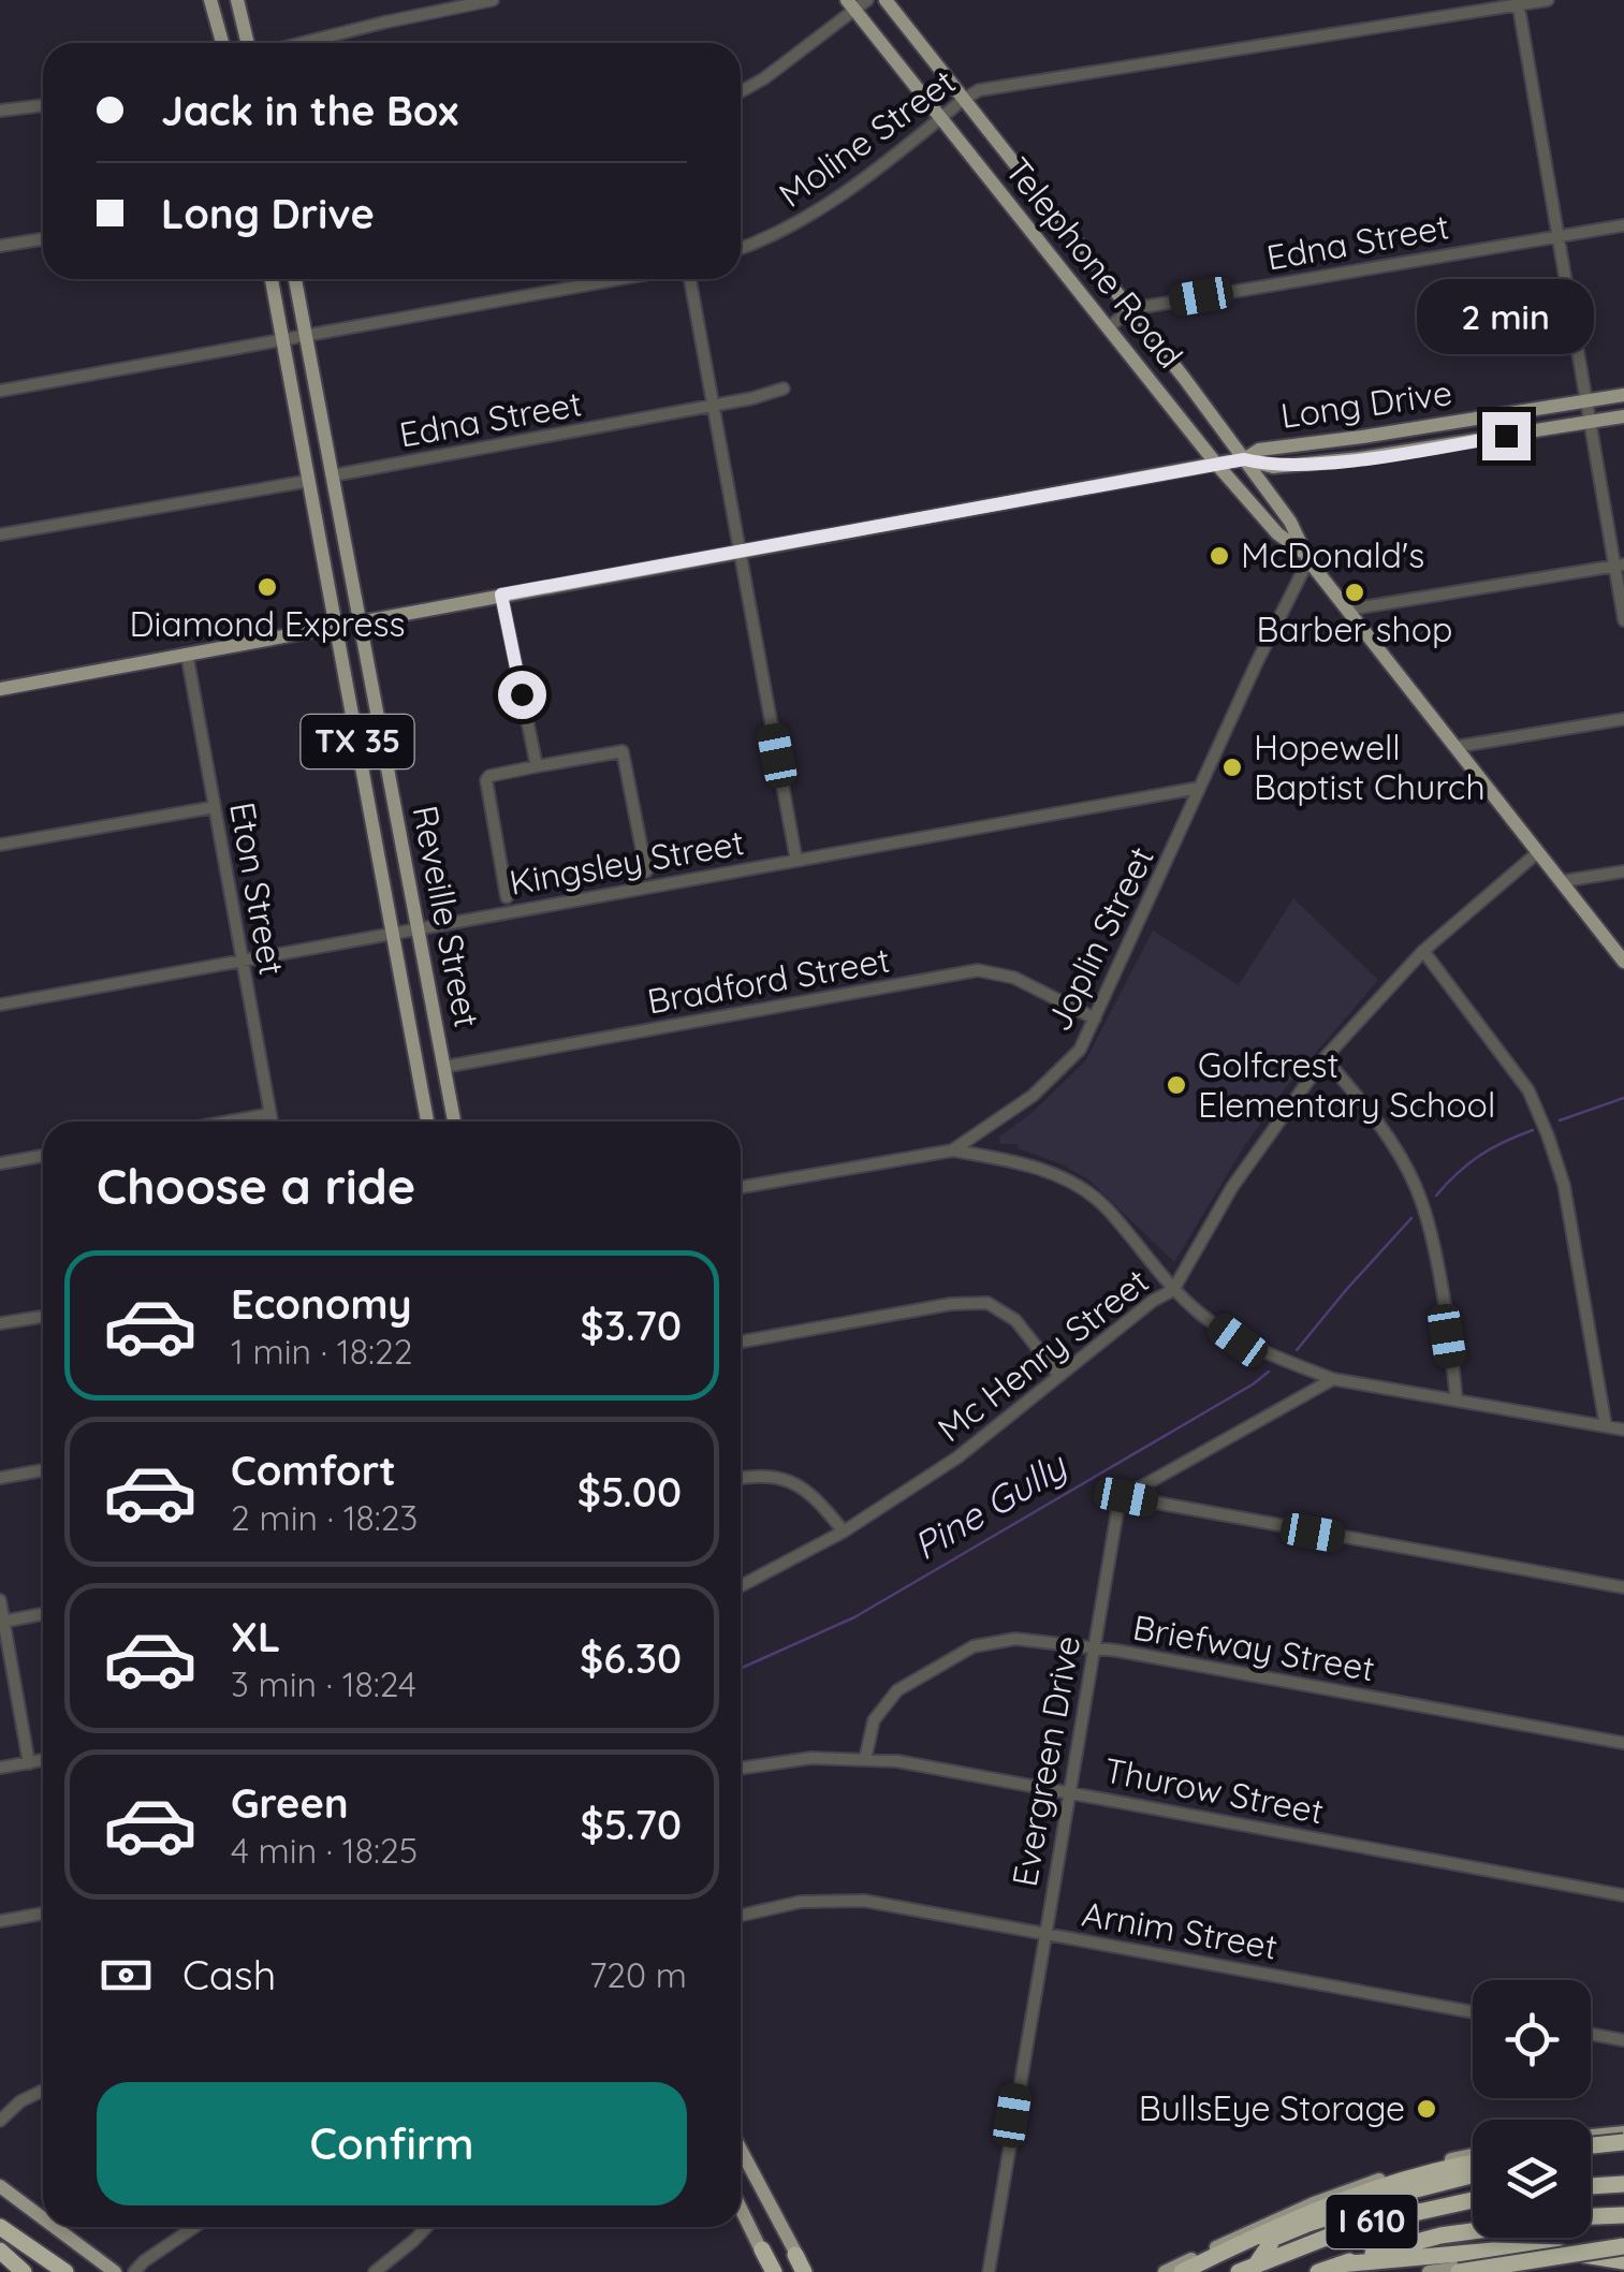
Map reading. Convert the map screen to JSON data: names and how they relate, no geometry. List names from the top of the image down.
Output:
{
  "streets": {
    "highway": ["I 610"],
    "main road": [
      "Telephone Road",
      "Long Drive",
      "TX 35",
      "Reveille Street"
    ],
    "street": [
      "Moline Street",
      "Edna Street",
      "Kingsley Street",
      "Eton Street",
      "Joplin Street",
      "Bradford Street",
      "Mc Henry Street",
      "Briefway Street",
      "Evergreen Drive",
      "Thurow Street",
      "Arnim Street"
    ]
  },
  "crossings": [
    ["Moline Street", "Telephone Road"],
    ["Edna Street", "Telephone Road"],
    ["Edna Street", "Reveille Street"],
    ["Telephone Road", "Long Drive"],
    ["Telephone Road", "Joplin Street"],
    ["Telephone Road", "Mc Henry Street"],
    ["Kingsley Street", "Eton Street"],
    ["Kingsley Street", "Reveille Street"],
    ["Kingsley Street", "Joplin Street"],
    ["Reveille Street", "Bradford Street"],
    ["Joplin Street", "Bradford Street"],
    ["Briefway Street", "Evergreen Drive"],
    ["Briefway Street", "Thurow Street"],
    ["Evergreen Drive", "Thurow Street"],
    ["Evergreen Drive", "Arnim Street"]
  ],
  "water": ["Pine Gully"],
  "places": [
    "McDonald's",
    "Diamond Express",
    "Barber shop",
    "Hopewell Baptist Church",
    "Golfcrest Elementary School",
    "BullsEye Storage"
  ],
  "page": {
    "banner": ["Jack in the Box", "Long Drive"],
    "bubble": "2 min",
    "heading": "Choose a ride",
    "list": [
      {
        "name": "Economy",
        "note": "1 min · 18:22",
        "value": "$3.70"
      },
      {
        "name": "Comfort",
        "note": "2 min · 18:23",
        "value": "$5.00"
      },
      {
        "name": "XL",
        "note": "3 min · 18:24",
        "value": "$6.30"
      },
      {
        "name": "Green",
        "note": "4 min · 18:25",
        "value": "$5.70"
      }
    ],
    "pay": ["Cash", "720 m"],
    "buttons": "Confirm"
  }
}
